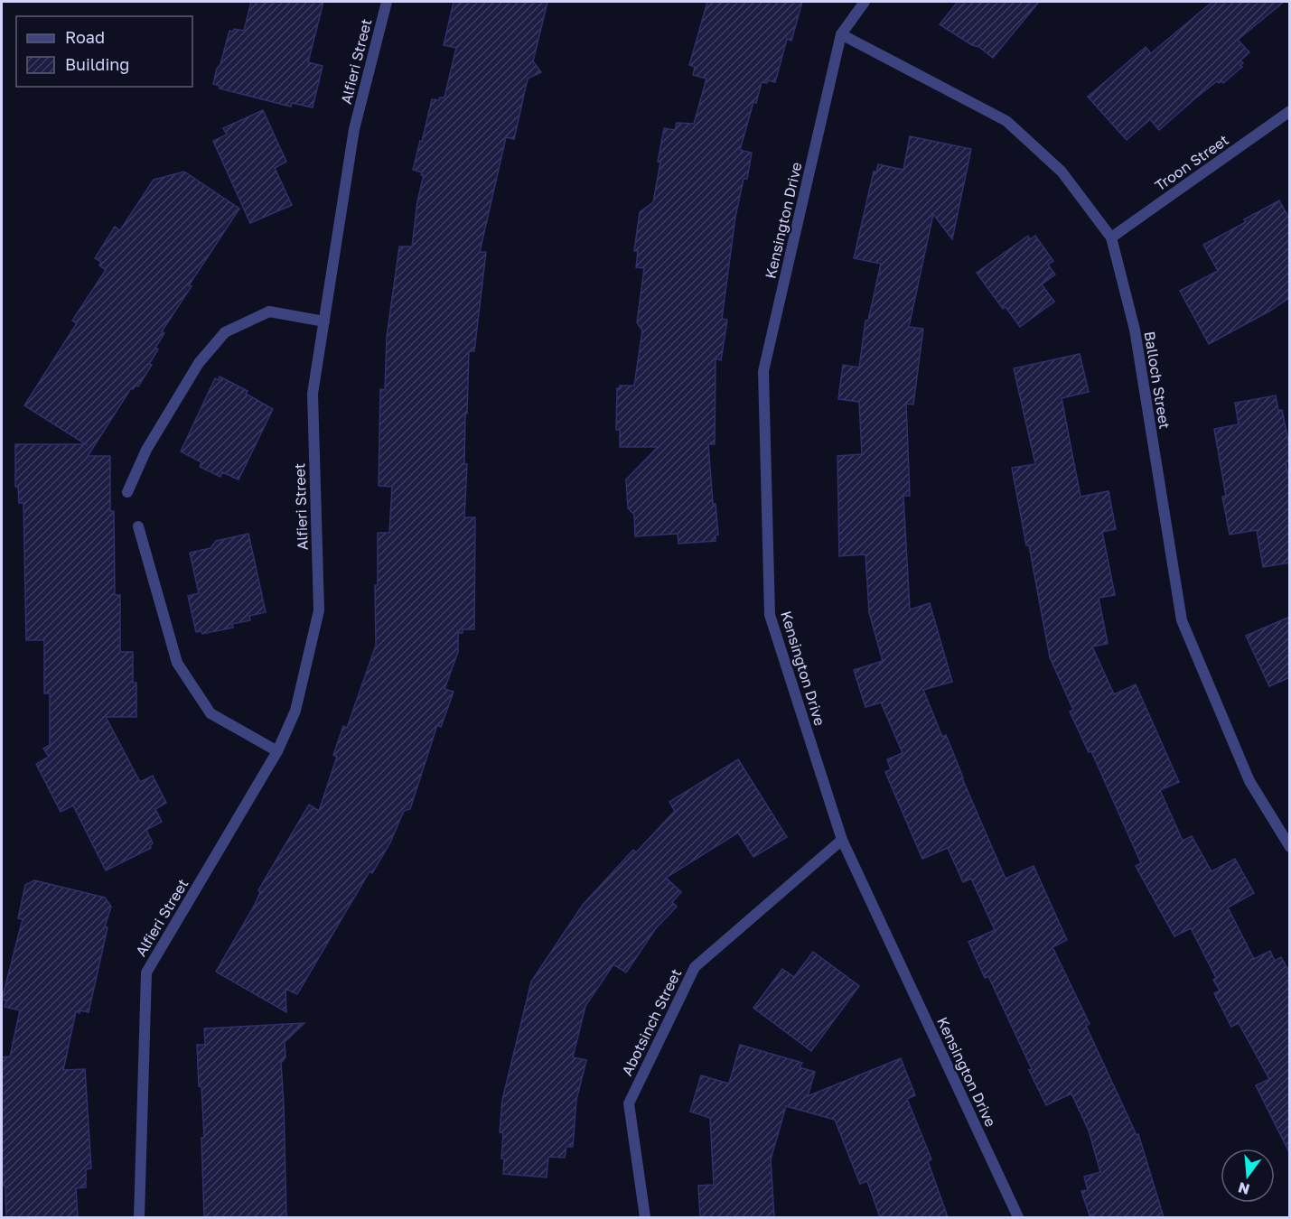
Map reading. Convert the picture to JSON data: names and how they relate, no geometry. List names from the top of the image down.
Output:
{
  "streets": {
    "street": [
      "Alfieri Street",
      "Troon Street",
      "Kensington Drive",
      "Balloch Street",
      "Abotsinch Street"
    ]
  },
  "crossings": [
    ["Troon Street", "Balloch Street"],
    ["Kensington Drive", "Balloch Street"],
    ["Kensington Drive", "Abotsinch Street"]
  ],
  "legend": ["Road", "Building"],
  "north": "bottom"
}
